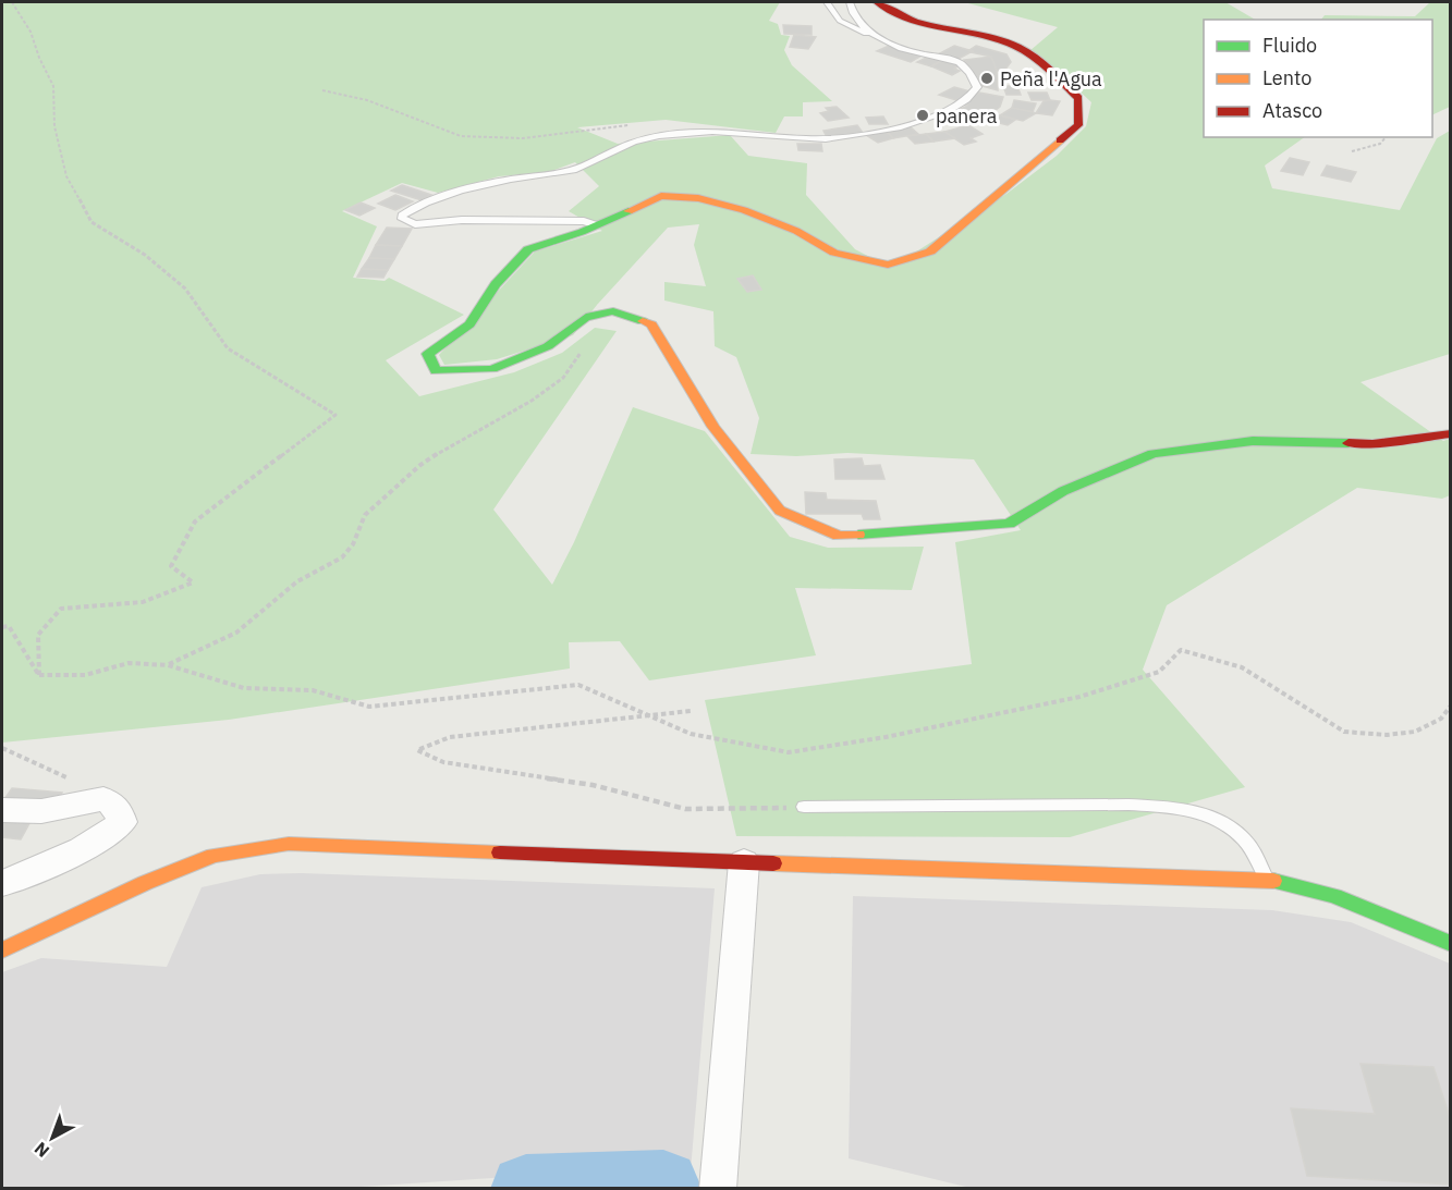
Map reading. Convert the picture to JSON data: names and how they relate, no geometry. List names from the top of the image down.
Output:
{
  "places": ["Peña l'Agua", "panera"],
  "legend": ["Fluido", "Lento", "Atasco"],
  "north": "bottom left"
}
